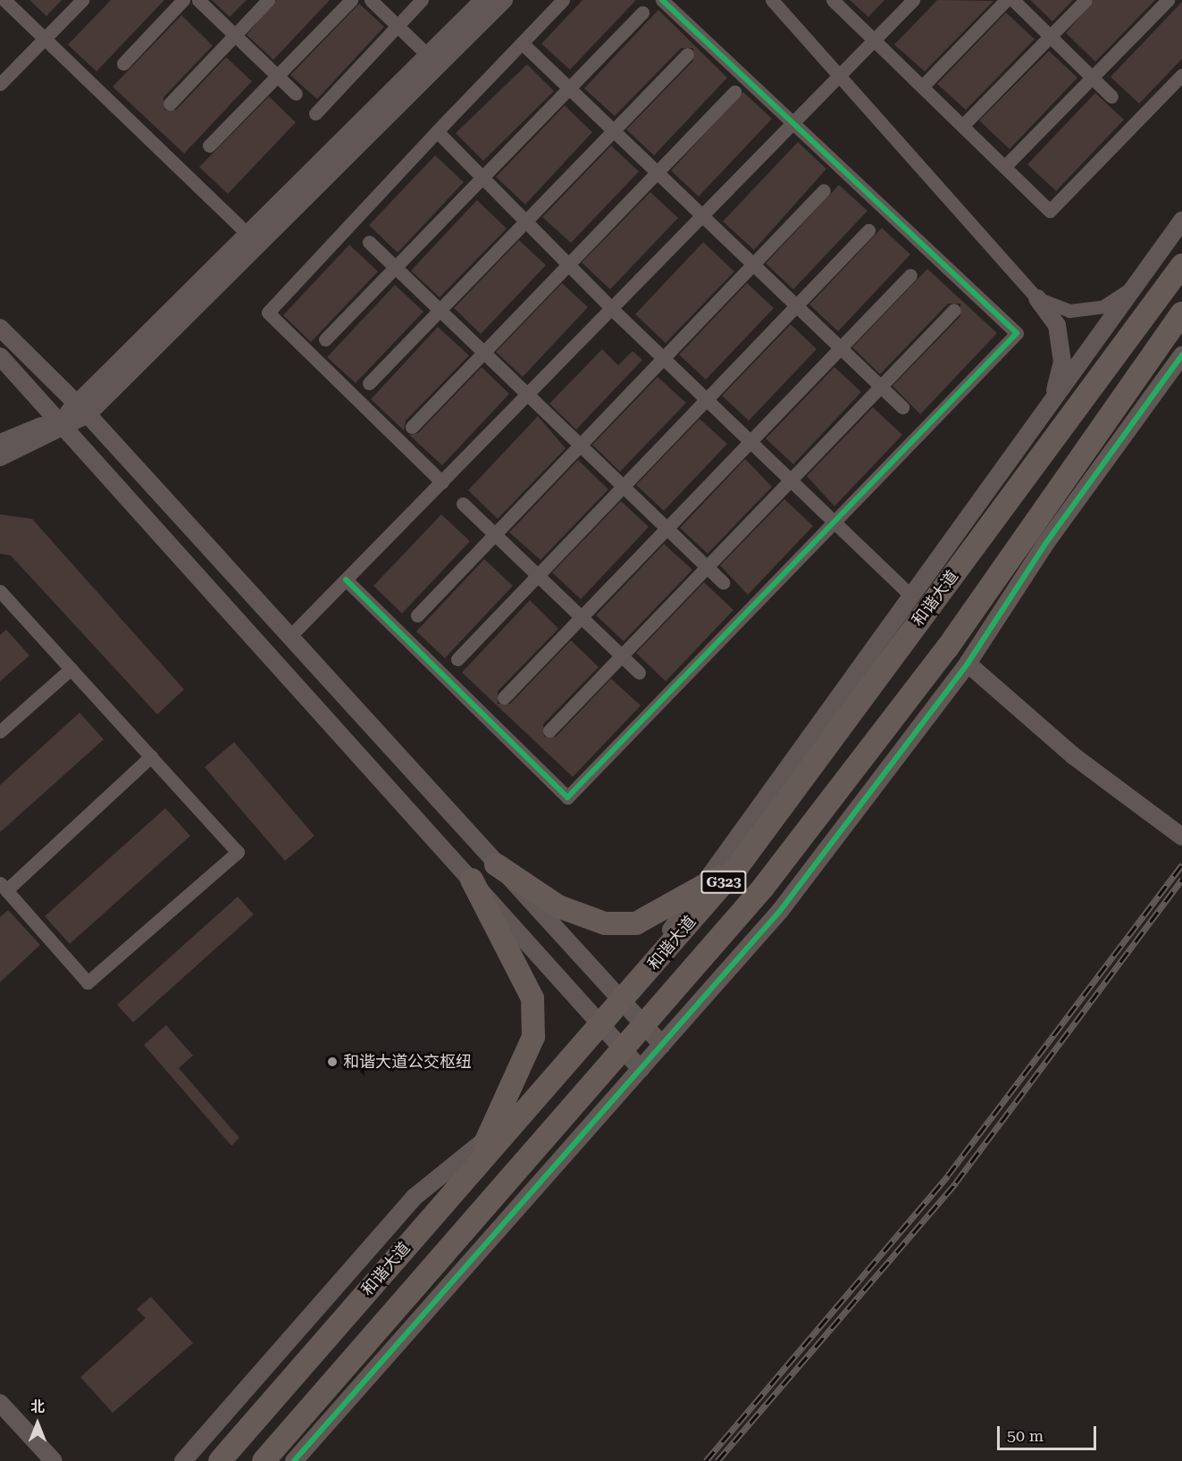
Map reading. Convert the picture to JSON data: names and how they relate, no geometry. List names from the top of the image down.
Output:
{
  "streets": {
    "highway": ["和谐大道", "G323"]
  },
  "places": ["和谐大道公交枢纽"],
  "scale_bar": "50 m",
  "north": "top"
}
